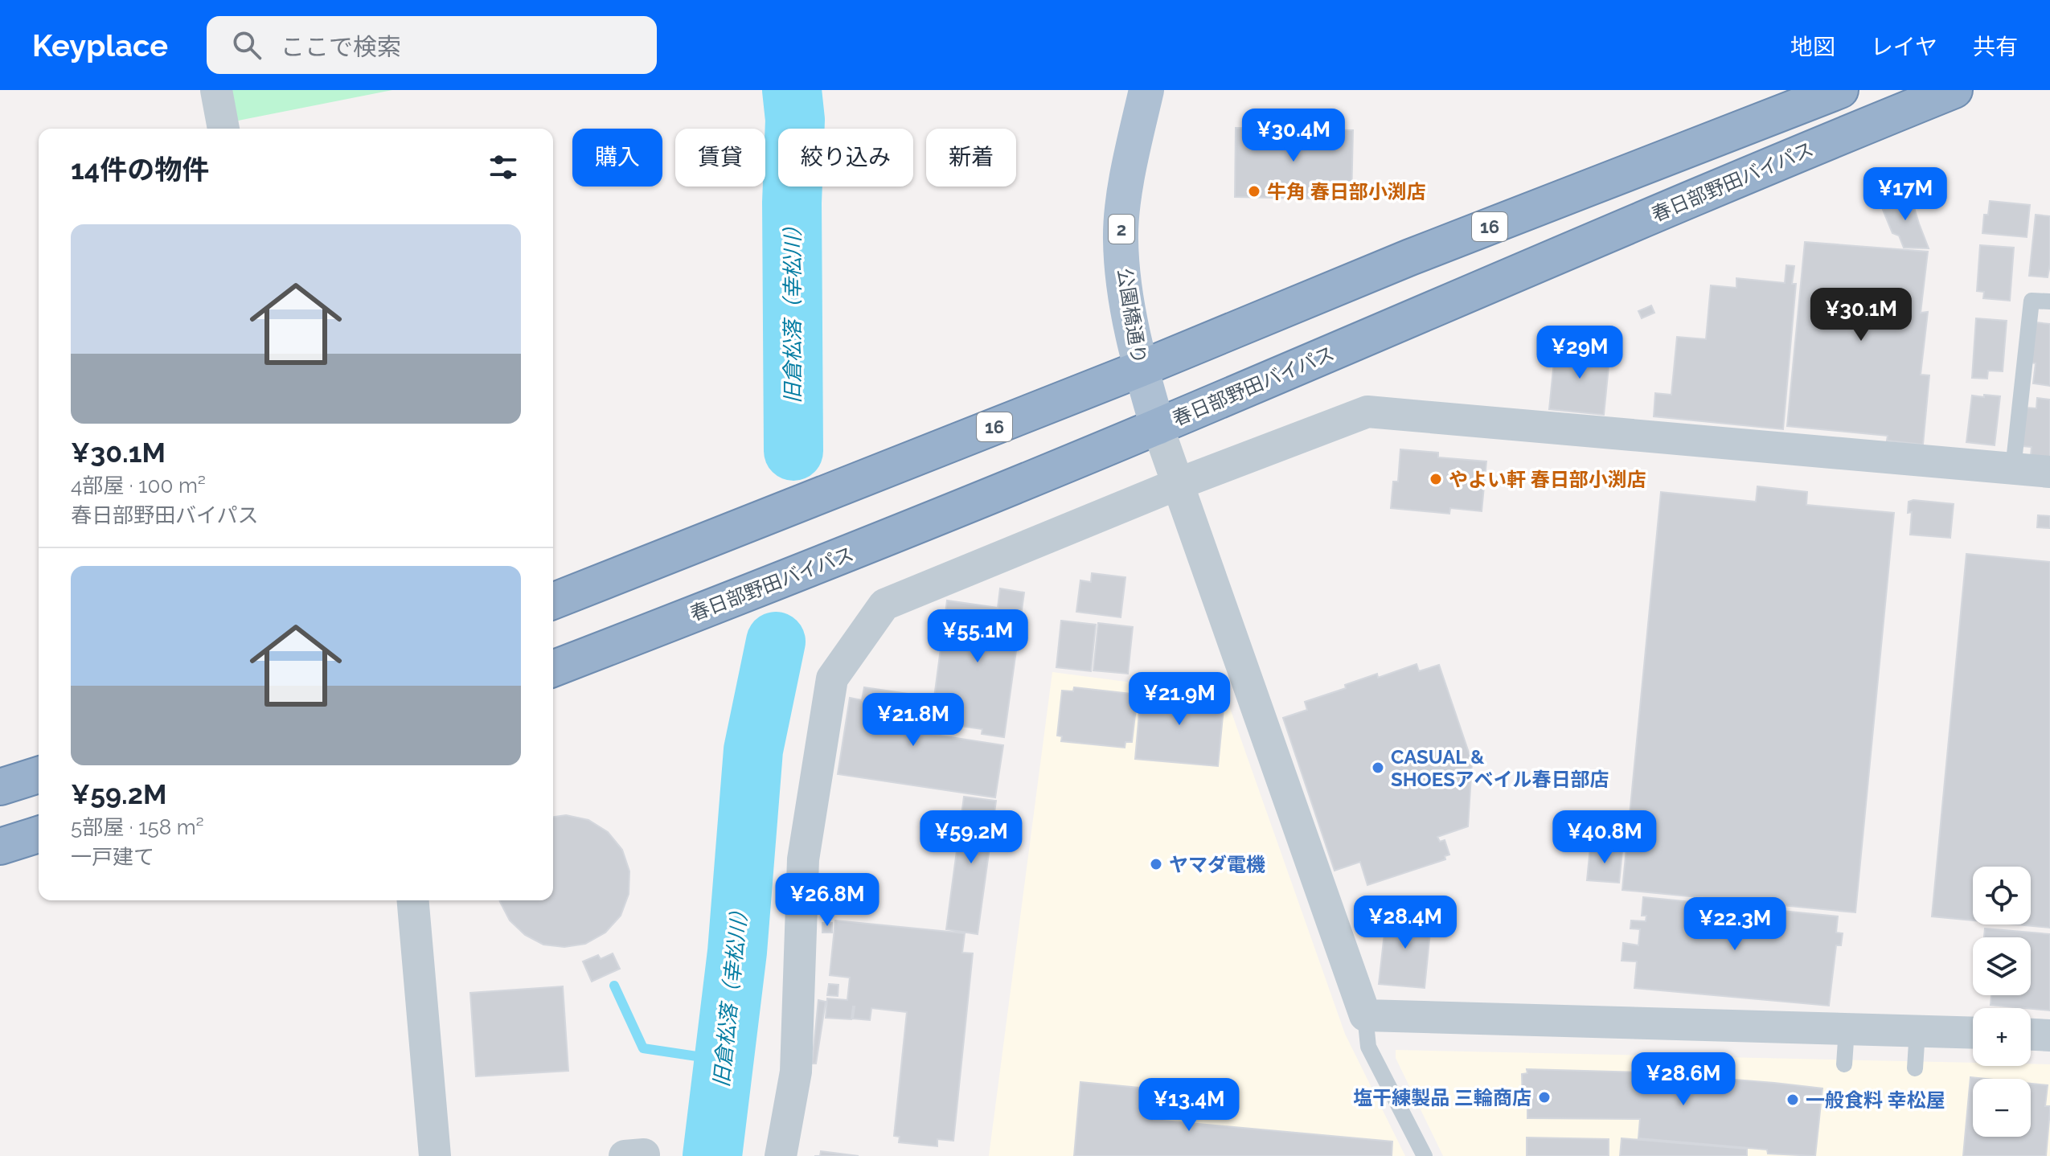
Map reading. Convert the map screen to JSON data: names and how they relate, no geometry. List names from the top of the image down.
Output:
{
  "streets": {
    "highway": ["春日部野田バイパス", "16"],
    "main road": ["2", "公園橋通り"]
  },
  "crossings": [
    ["春日部野田バイパス", "公園橋通り"],
    ["16", "公園橋通り"]
  ],
  "water": ["旧倉松落（幸松川）"],
  "places": [
    "牛角 春日部小渕店",
    "やよい軒 春日部小渕店",
    "CASUAL & SHOESアベイル春日部店",
    "ヤマダ電機",
    "塩干練製品 三輪商店",
    "一般食料 幸松屋"
  ],
  "page": {
    "header": "Keyplace",
    "search": "ここで検索",
    "nav": ["地図", "レイヤ", "共有"],
    "price": [
      "¥30.4M",
      "¥17M",
      "¥30.1M",
      "¥29M",
      "¥55.1M",
      "¥21.9M",
      "¥21.8M",
      "¥59.2M",
      "¥40.8M",
      "¥26.8M",
      "¥28.4M",
      "¥22.3M",
      "¥28.6M",
      "¥13.4M"
    ],
    "chip": [
      "購入",
      "賃貸",
      "絞り込み",
      "新着"
    ],
    "heading": "14件の物件",
    "list": [
      {
        "name": "¥30.1M",
        "note": "4部屋 · 100 m² · 春日部野田バイパス"
      },
      {
        "name": "¥59.2M",
        "note": "5部屋 · 158 m² · 一戸建て"
      }
    ],
    "map_buttons": ["+", "−"]
  }
}
